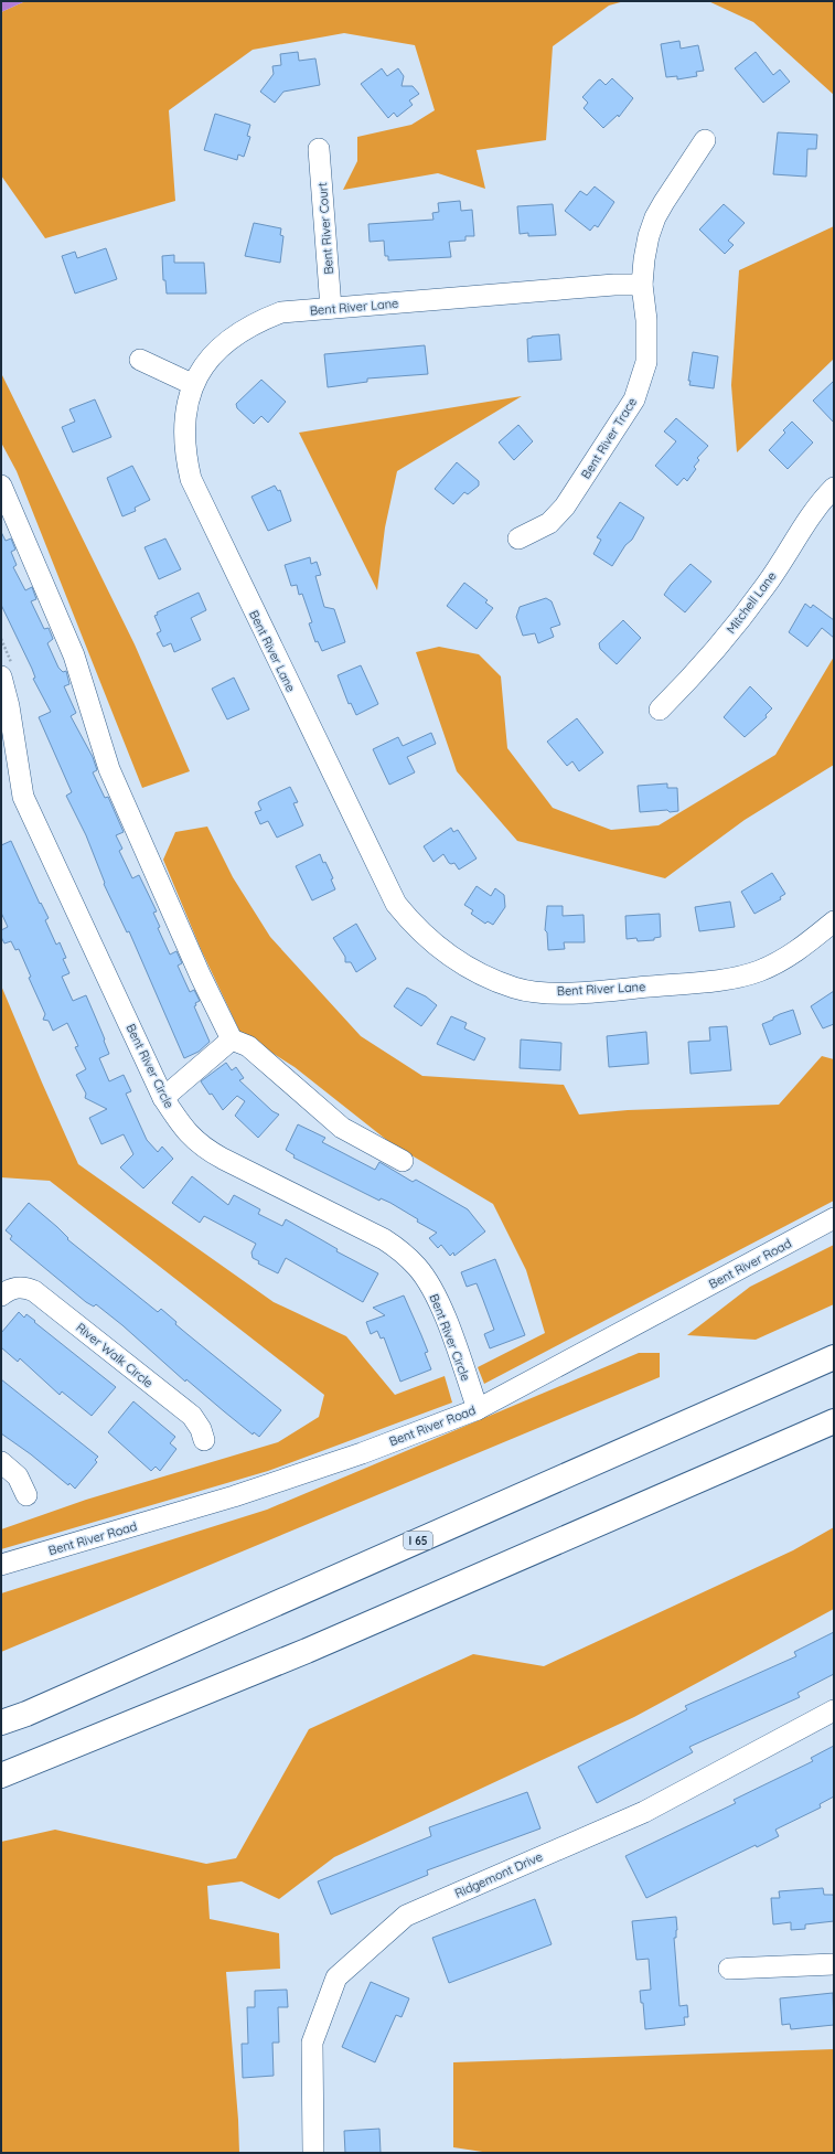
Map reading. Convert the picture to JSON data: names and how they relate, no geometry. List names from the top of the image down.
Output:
{
  "streets": {
    "highway": ["I 65"],
    "street": [
      "Bent River Court",
      "Bent River Lane",
      "Bent River Trace",
      "Mitchell Lane",
      "Bent River Circle",
      "Bent River Road",
      "River Walk Circle",
      "Ridgemont Drive"
    ]
  },
  "crossings": [
    ["Bent River Court", "Bent River Lane"],
    ["Bent River Lane", "Bent River Trace"],
    ["Bent River Circle", "Bent River Road"]
  ]
}
